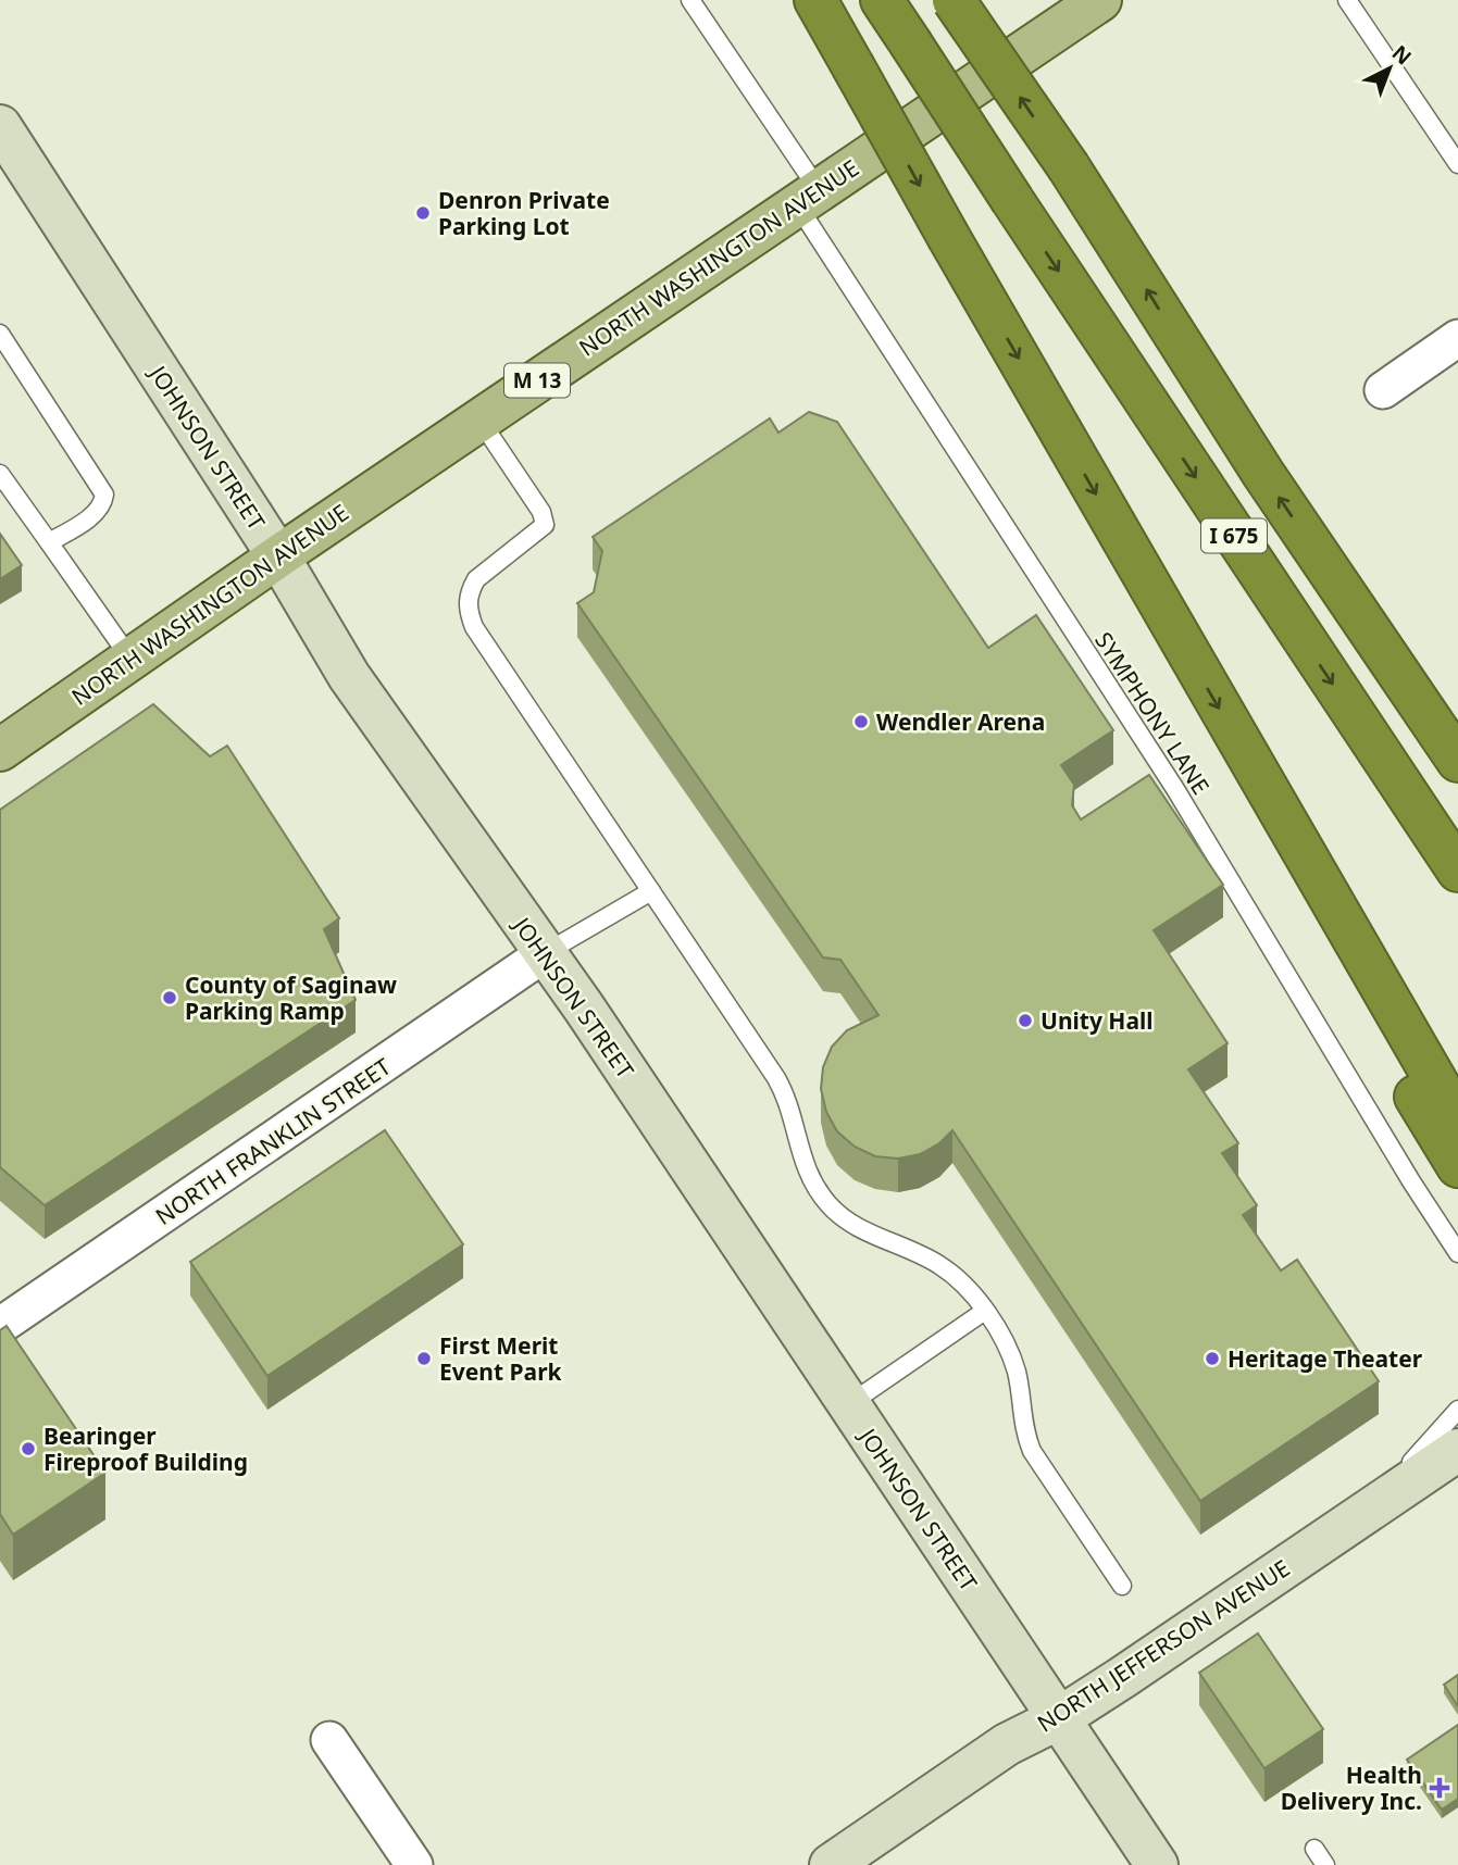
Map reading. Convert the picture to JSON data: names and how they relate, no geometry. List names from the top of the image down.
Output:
{
  "streets": {
    "highway": ["I 675"],
    "main road": ["NORTH WASHINGTON AVENUE", "M 13"],
    "street": ["JOHNSON STREET", "NORTH FRANKLIN STREET", "NORTH JEFFERSON AVENUE"],
    "lane": ["SYMPHONY LANE"]
  },
  "crossings": [
    ["NORTH WASHINGTON AVENUE", "JOHNSON STREET"],
    ["NORTH WASHINGTON AVENUE", "SYMPHONY LANE"],
    ["JOHNSON STREET", "NORTH FRANKLIN STREET"],
    ["JOHNSON STREET", "NORTH JEFFERSON AVENUE"]
  ],
  "places": {
    "other": [
      "Denron Private Parking Lot",
      "Wendler Arena",
      "County of Saginaw Parking Ramp",
      "Unity Hall",
      "First Merit Event Park",
      "Heritage Theater",
      "Bearinger Fireproof Building"
    ],
    "health": ["Health Delivery Inc."]
  },
  "north": "top right"
}
